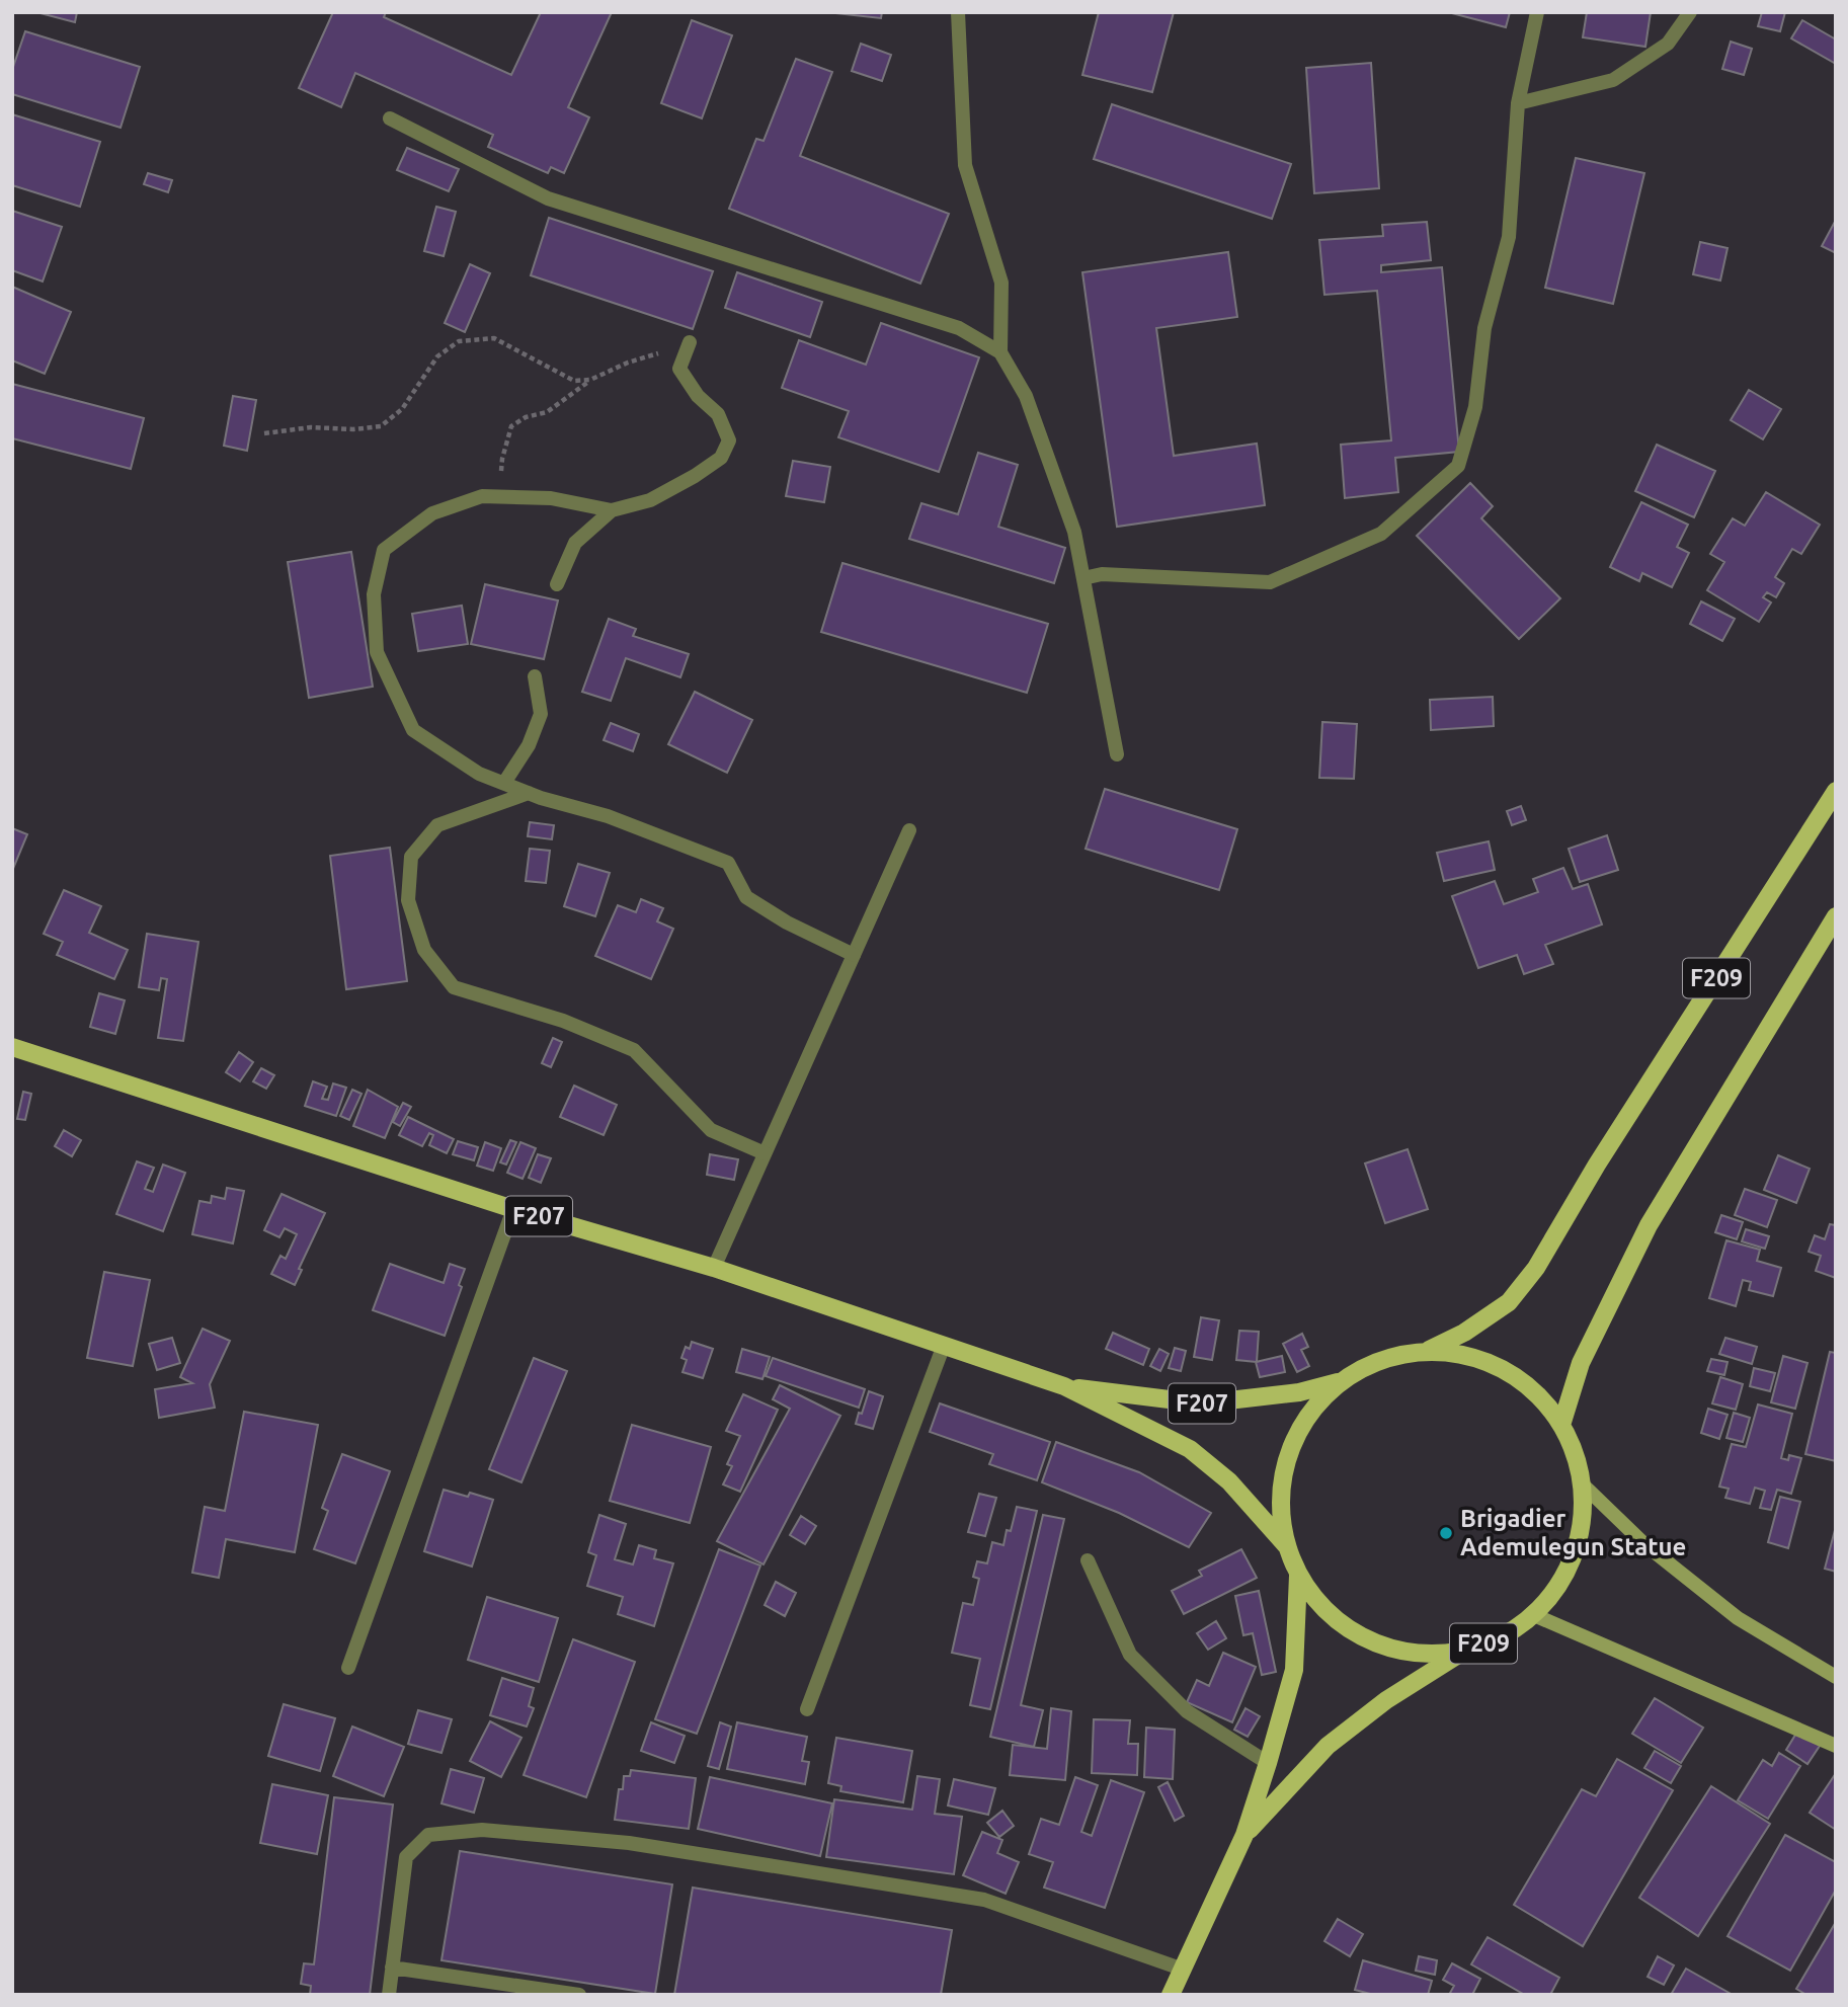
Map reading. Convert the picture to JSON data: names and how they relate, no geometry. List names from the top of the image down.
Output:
{
  "streets": {
    "main road": ["F209", "F207"]
  },
  "crossings": [
    ["F209", "F207"]
  ],
  "places": ["Brigadier Ademulegun Statue"]
}
